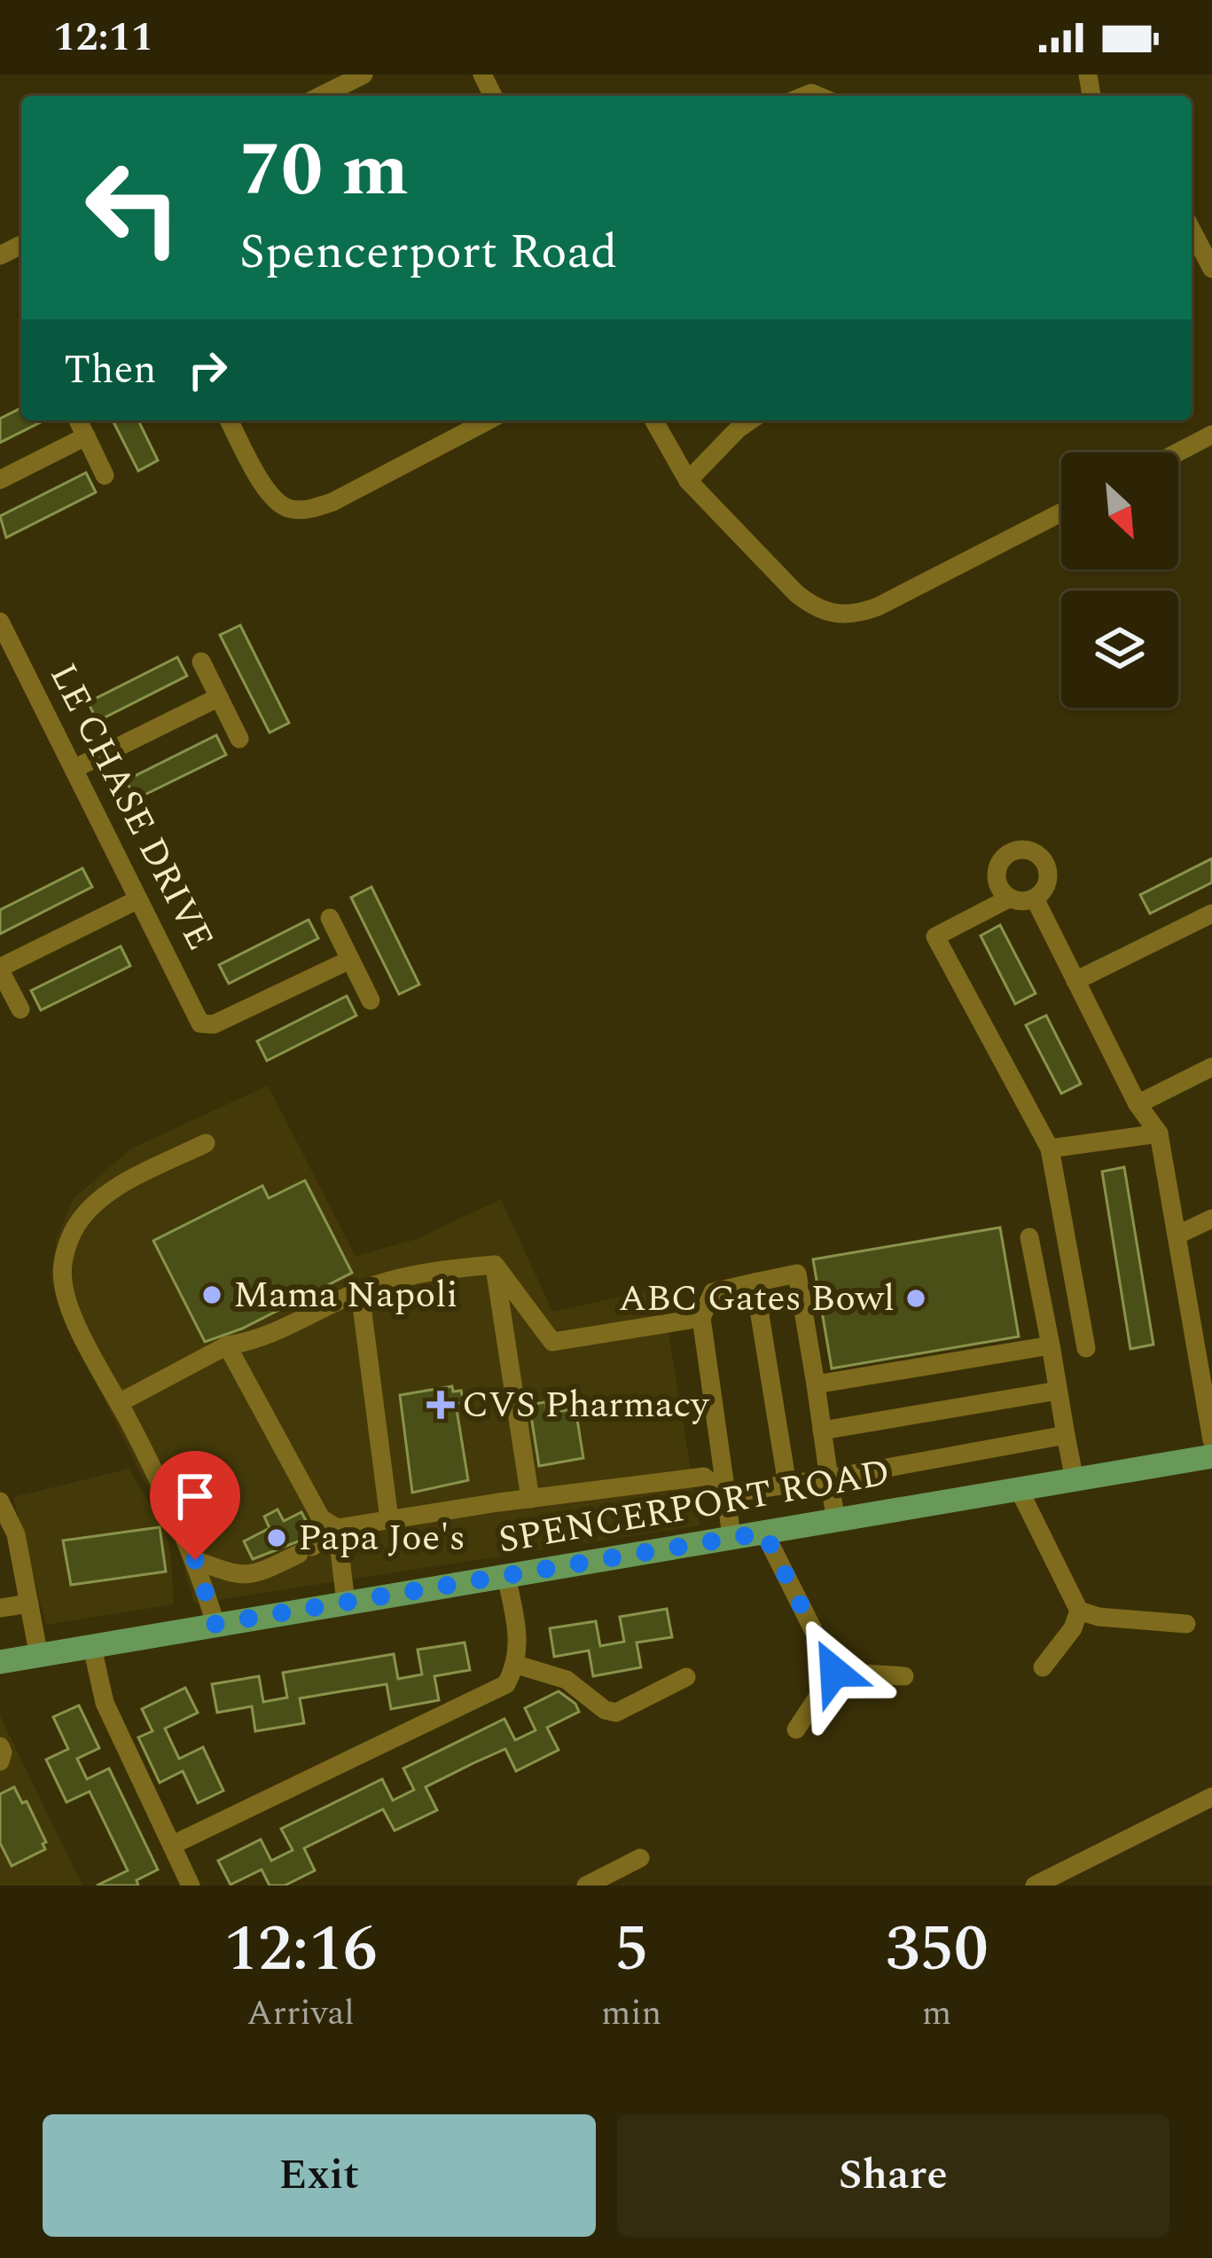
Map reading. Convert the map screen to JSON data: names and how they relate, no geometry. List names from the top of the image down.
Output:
{
  "streets": {
    "main road": ["SPENCERPORT ROAD"],
    "street": ["LE CHASE DRIVE"]
  },
  "places": {
    "other": ["Mama Napoli", "ABC Gates Bowl", "Papa Joe's"],
    "health": ["CVS Pharmacy"]
  },
  "north": "bottom right",
  "page": {
    "status": "12:11",
    "turn": ["70 m", "Spencerport Road"],
    "then": "Then",
    "eta": [
      "12:16",
      "Arrival",
      "5",
      "min",
      "350",
      "m"
    ],
    "buttons": ["Exit", "Share"]
  }
}
